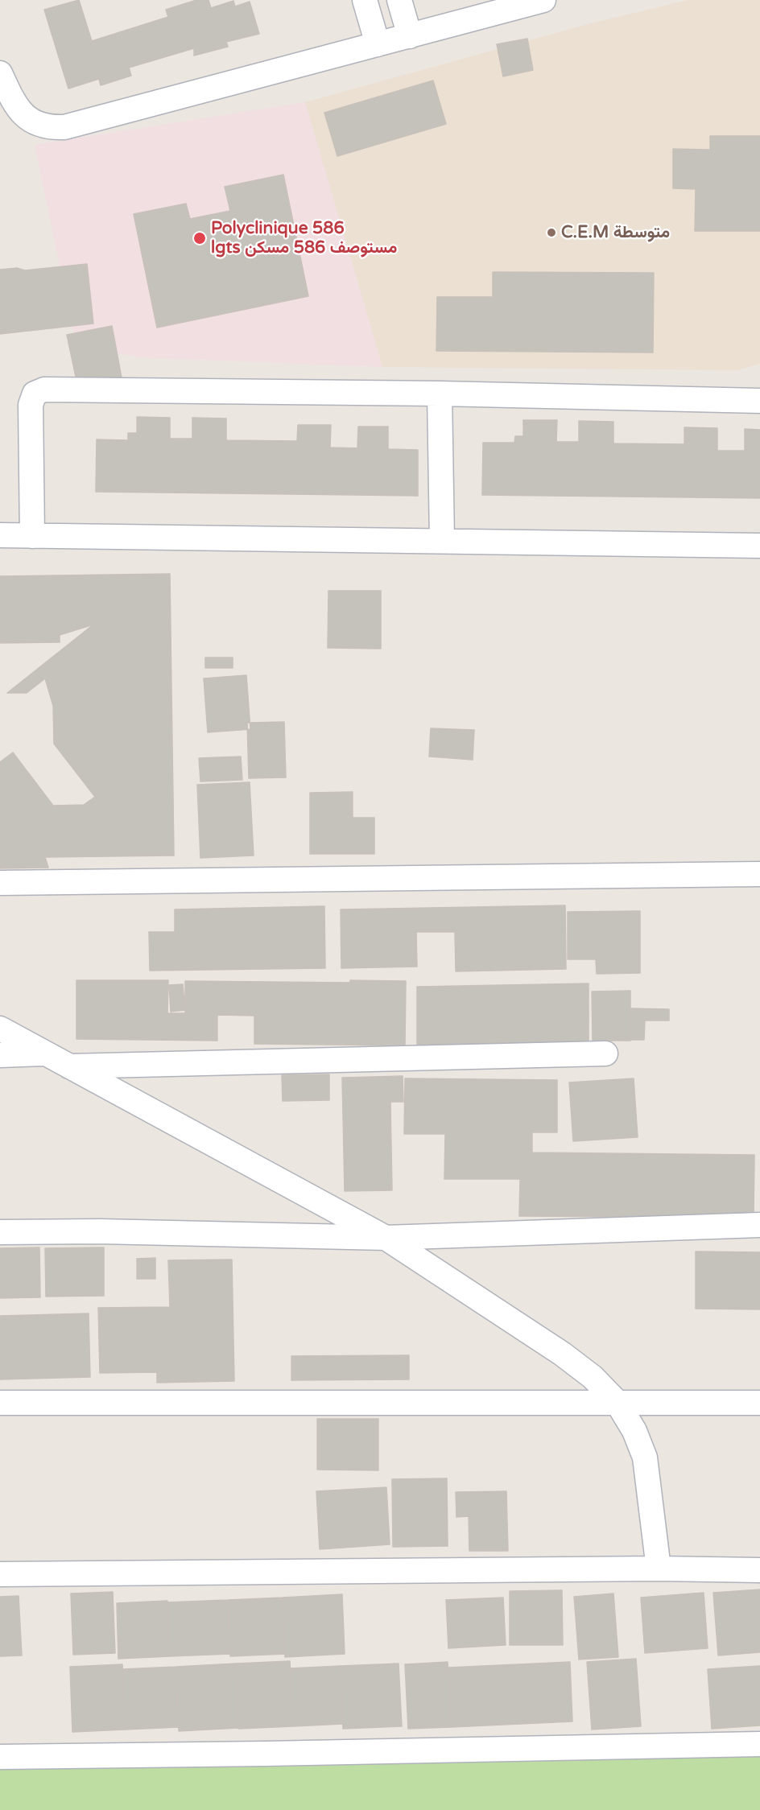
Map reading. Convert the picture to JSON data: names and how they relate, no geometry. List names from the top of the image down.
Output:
{
  "places": ["C.E.M متوسطة", "Polyclinique 586 lgts مستوصف 586 مسكن"]
}
